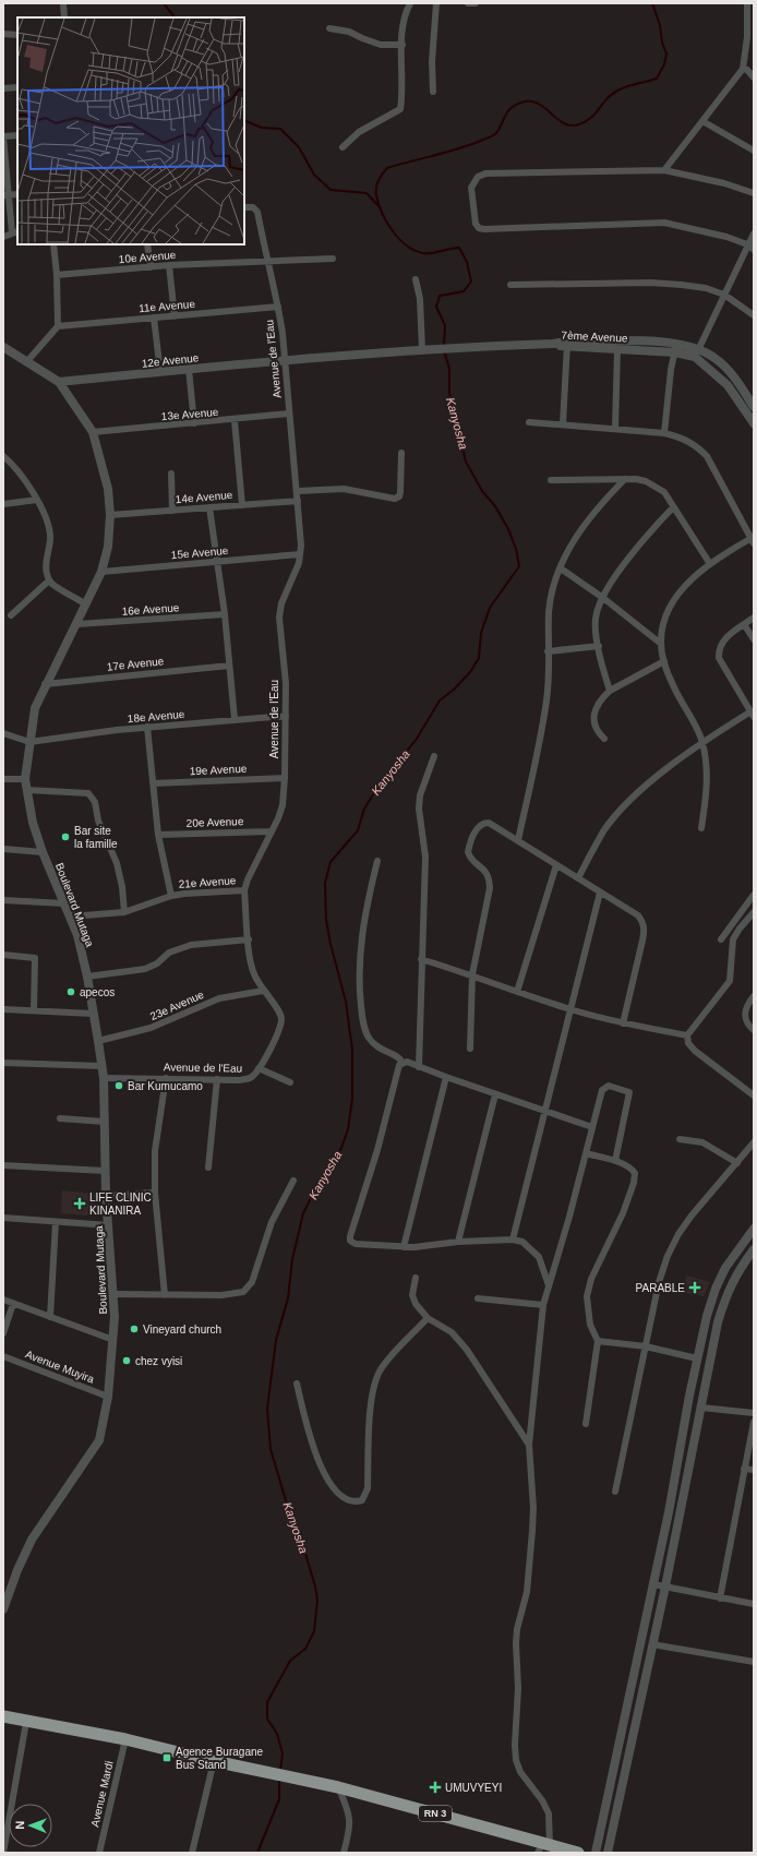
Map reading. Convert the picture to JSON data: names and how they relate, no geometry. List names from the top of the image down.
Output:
{
  "streets": {
    "highway": ["RN 3"],
    "street": [
      "10e Avenue",
      "11e Avenue",
      "7ème Avenue",
      "Avenue de l'Eau",
      "12e Avenue",
      "13e Avenue",
      "14e Avenue",
      "15e Avenue",
      "16e Avenue",
      "17e Avenue",
      "18e Avenue",
      "19e Avenue",
      "20e Avenue",
      "21e Avenue",
      "Boulevard Mutaga",
      "23e Avenue",
      "Avenue Muyira",
      "Avenue Mardi"
    ]
  },
  "crossings": [
    ["10e Avenue", "Avenue de l'Eau"],
    ["11e Avenue", "Avenue de l'Eau"],
    ["7ème Avenue", "12e Avenue"],
    ["Avenue de l'Eau", "12e Avenue"],
    ["Avenue de l'Eau", "13e Avenue"],
    ["Avenue de l'Eau", "14e Avenue"],
    ["Avenue de l'Eau", "15e Avenue"],
    ["Avenue de l'Eau", "18e Avenue"],
    ["Avenue de l'Eau", "19e Avenue"],
    ["Avenue de l'Eau", "20e Avenue"],
    ["Avenue de l'Eau", "21e Avenue"],
    ["Avenue de l'Eau", "Boulevard Mutaga"],
    ["Avenue de l'Eau", "23e Avenue"],
    ["12e Avenue", "Boulevard Mutaga"],
    ["13e Avenue", "Boulevard Mutaga"],
    ["14e Avenue", "Boulevard Mutaga"],
    ["15e Avenue", "Boulevard Mutaga"],
    ["16e Avenue", "Boulevard Mutaga"],
    ["17e Avenue", "Boulevard Mutaga"],
    ["18e Avenue", "Boulevard Mutaga"],
    ["21e Avenue", "Boulevard Mutaga"],
    ["Boulevard Mutaga", "23e Avenue"],
    ["Boulevard Mutaga", "Avenue Muyira"],
    ["Avenue Mardi", "RN 3"]
  ],
  "water": ["Kanyosha"],
  "places": {
    "other": [
      "Bar site la famille",
      "apecos",
      "Bar Kumucamo",
      "Vineyard church",
      "chez vyisi"
    ],
    "health": ["LIFE CLINIC KINANIRA", "PARABLE", "UMUVYEYI"],
    "transit": ["Agence Buragane Bus Stand"]
  },
  "north": "left"
}
